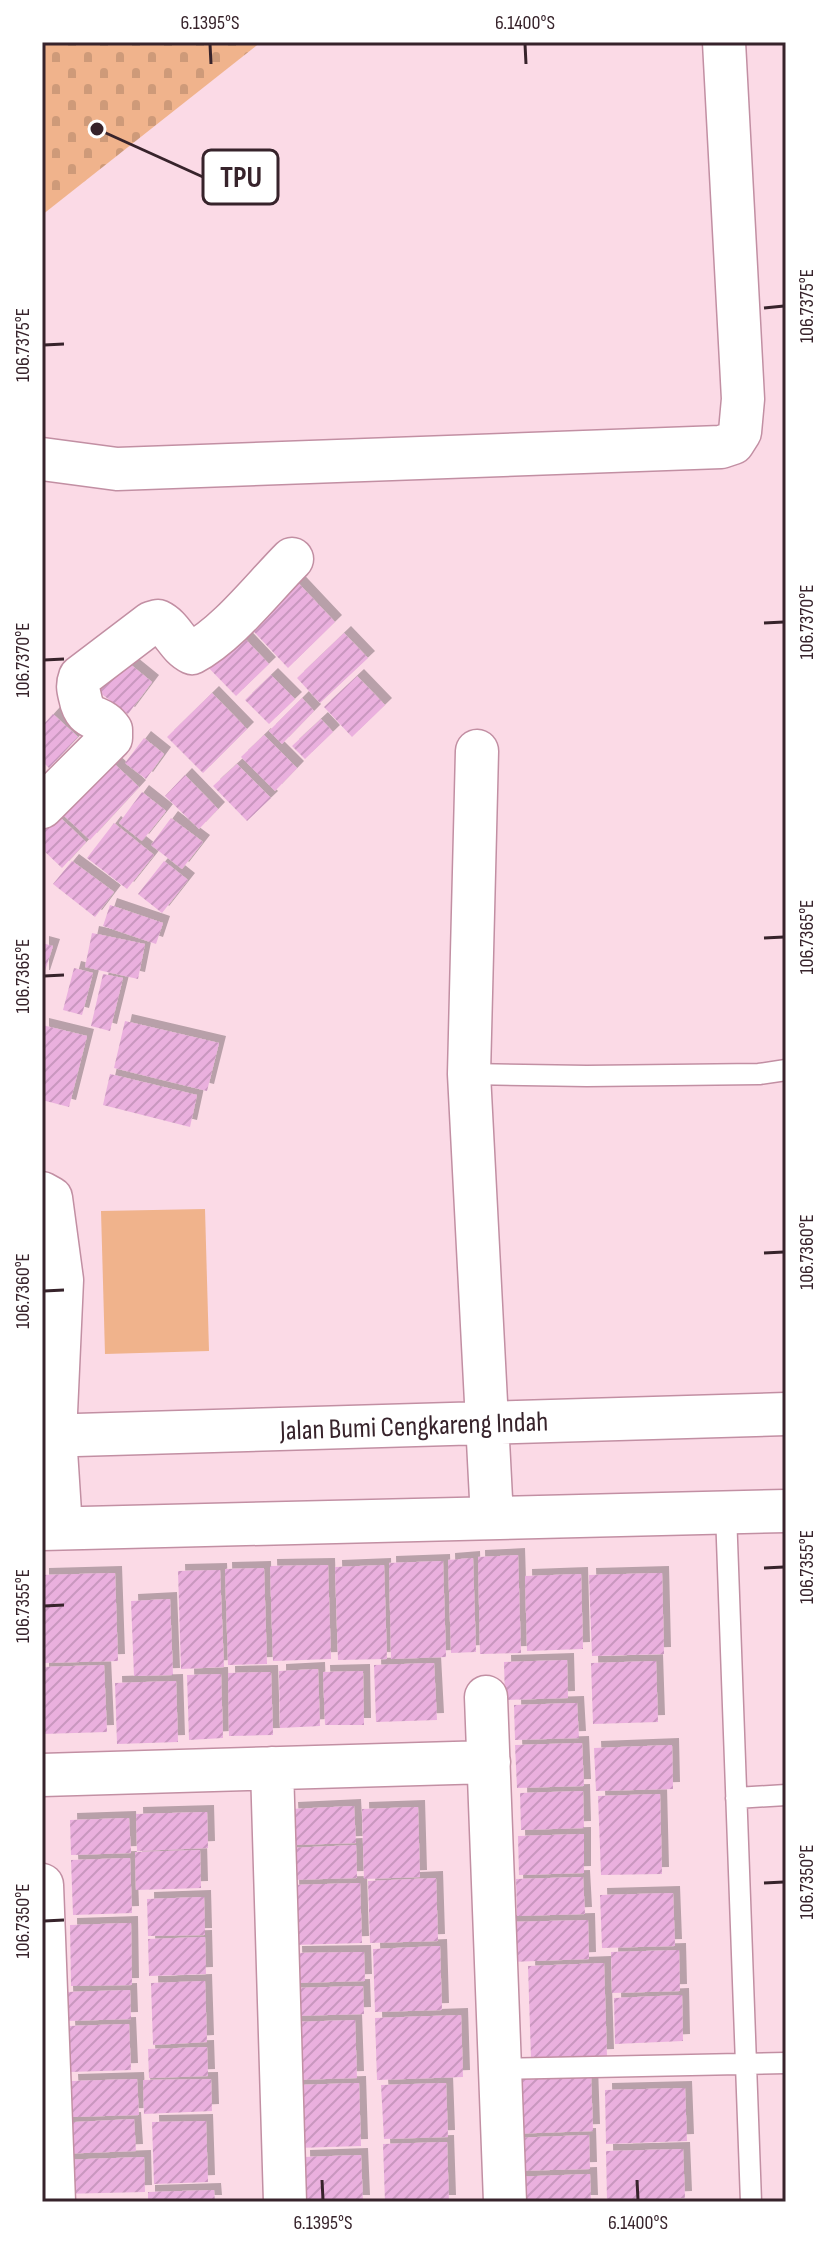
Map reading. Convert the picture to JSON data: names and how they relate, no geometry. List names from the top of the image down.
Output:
{
  "streets": {
    "street": ["Jalan Bumi Cengkareng Indah"]
  },
  "places": ["TPU"],
  "coordinates": [
    "6.1395°S",
    "6.1400°S",
    "106.7375°E",
    "106.7370°E",
    "106.7365°E",
    "106.7360°E",
    "106.7355°E",
    "106.7350°E"
  ]
}
